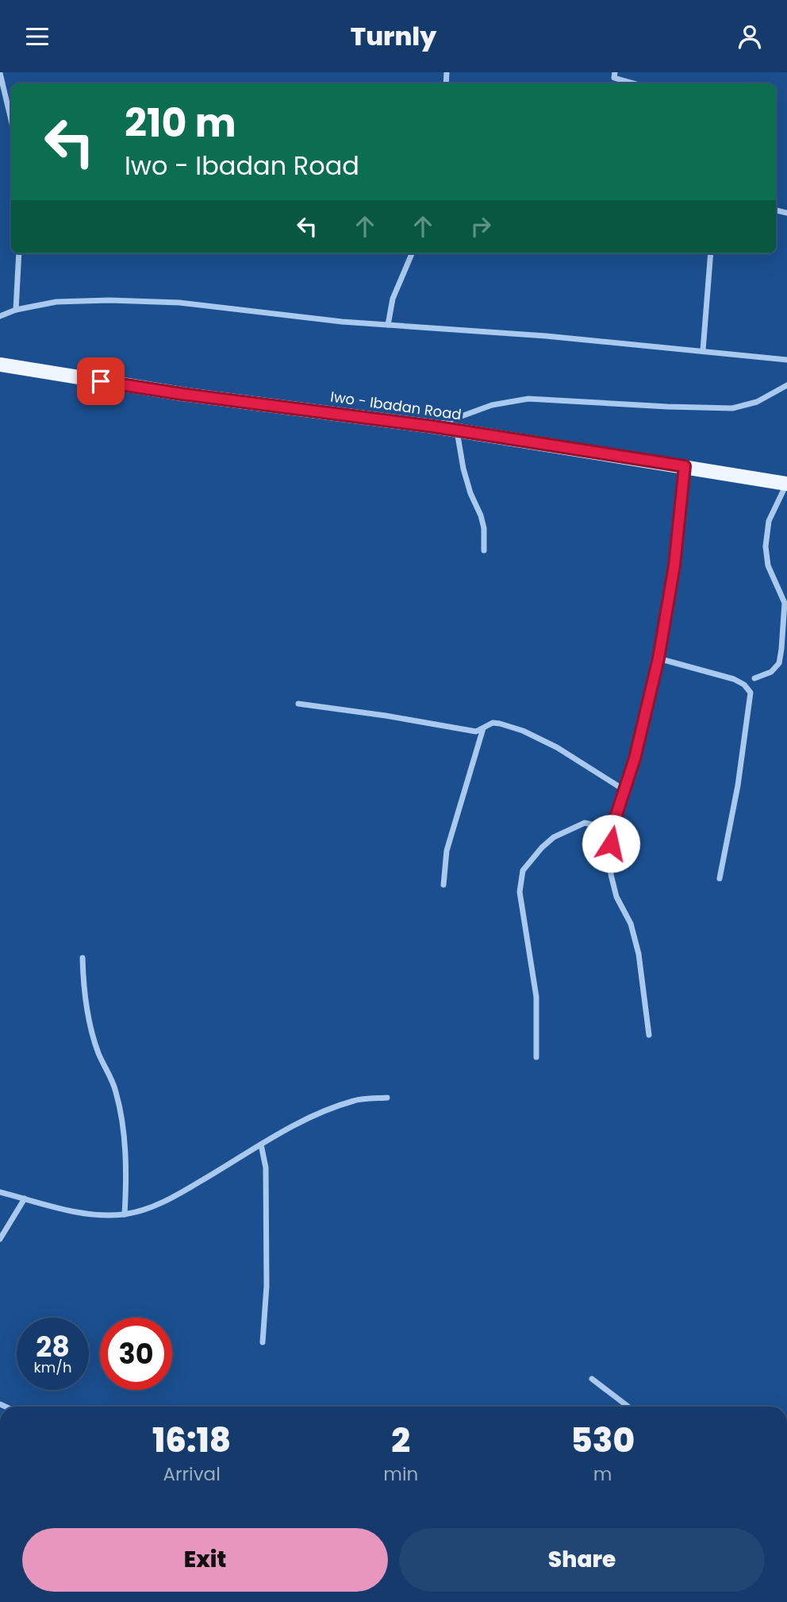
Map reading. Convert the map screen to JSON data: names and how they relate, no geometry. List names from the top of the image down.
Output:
{
  "streets": {
    "main road": ["Iwo - Ibadan Road"]
  },
  "page": {
    "header": "Turnly",
    "turn": ["210 m", "Iwo - Ibadan Road"],
    "speed": "28 km/h",
    "limit": "30",
    "eta": [
      "16:18",
      "Arrival",
      "2",
      "min",
      "530",
      "m"
    ],
    "buttons": ["Exit", "Share"]
  }
}
